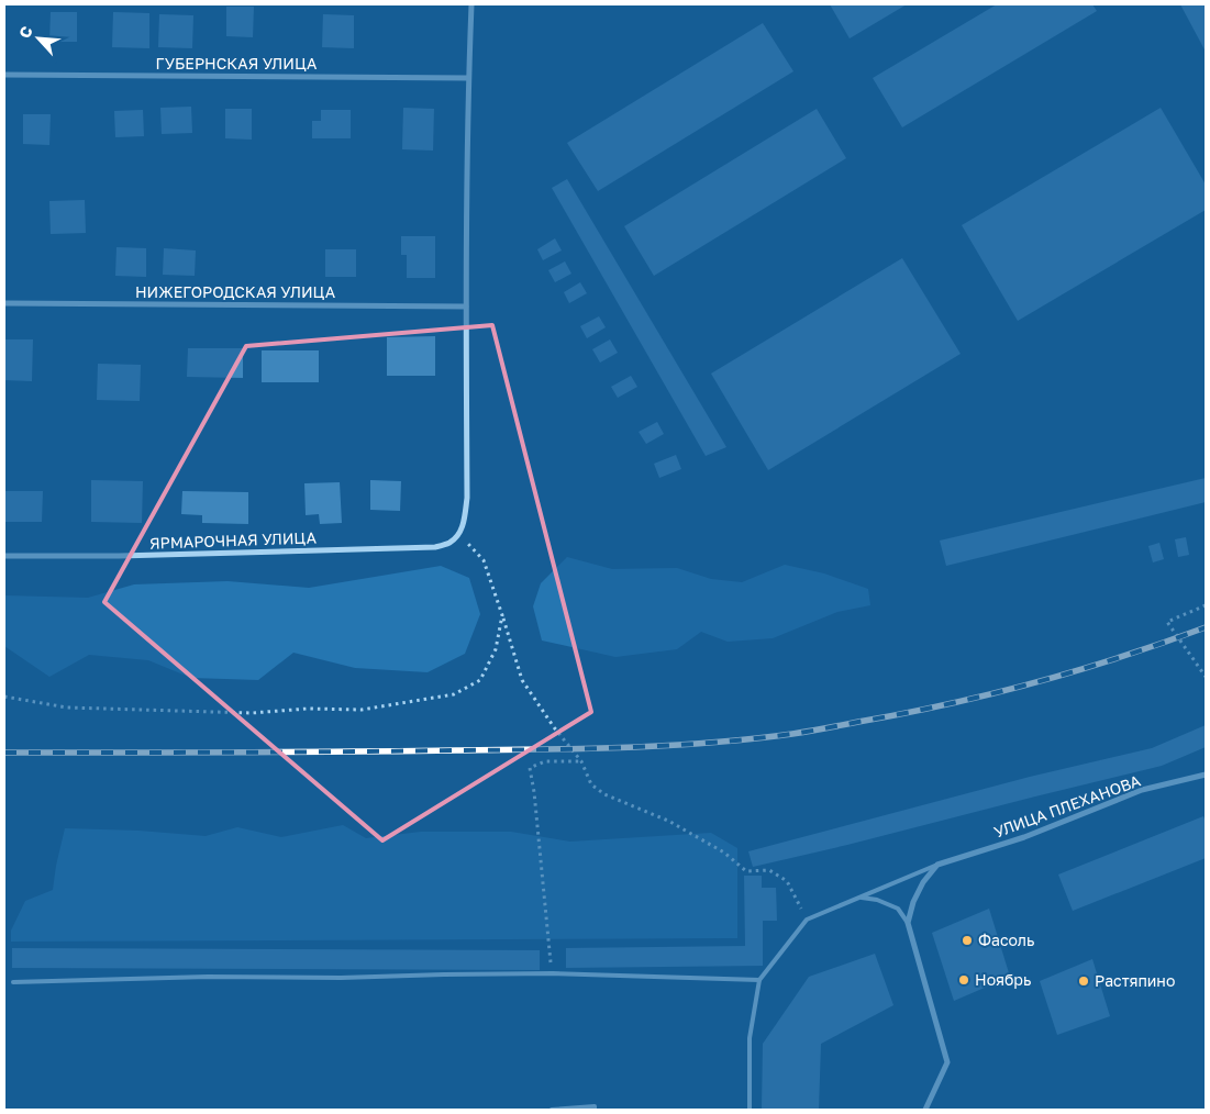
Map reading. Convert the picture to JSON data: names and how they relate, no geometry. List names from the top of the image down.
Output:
{
  "streets": {
    "street": [
      "ГУБЕРНСКАЯ УЛИЦА",
      "НИЖЕГОРОДСКАЯ УЛИЦА",
      "ЯРМАРОЧНАЯ УЛИЦА",
      "УЛИЦА ПЛЕХАНОВА"
    ]
  },
  "places": ["Фасоль", "Ноябрь", "Растяпино"],
  "north": "top left"
}
